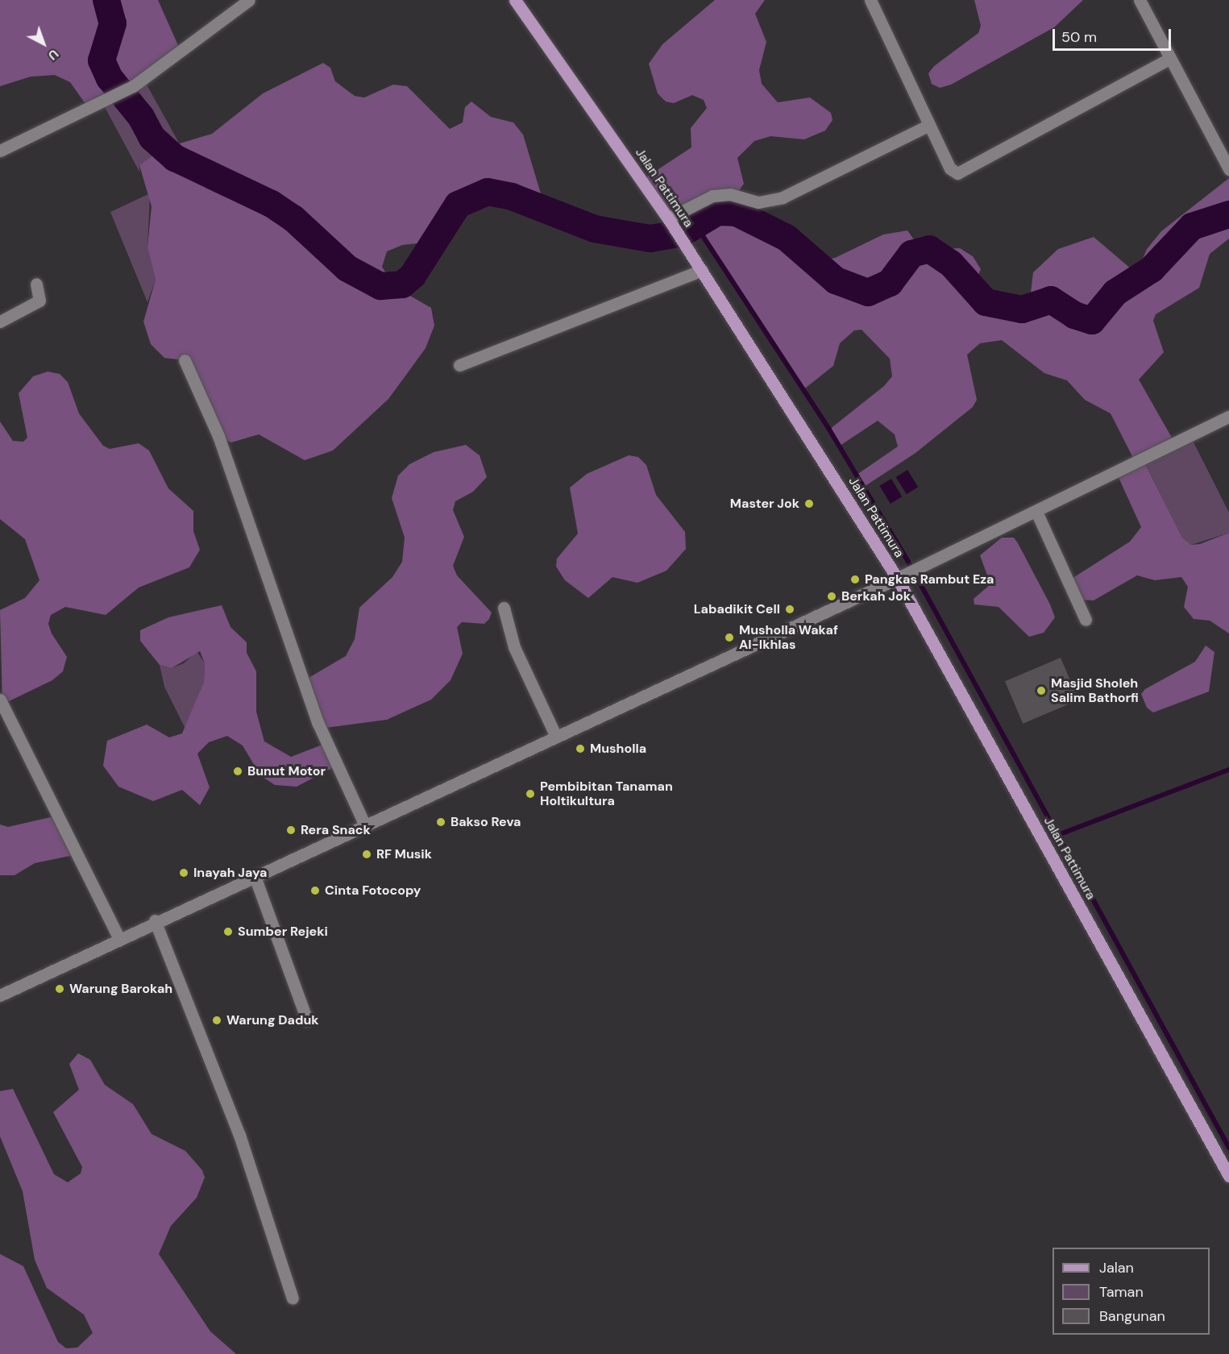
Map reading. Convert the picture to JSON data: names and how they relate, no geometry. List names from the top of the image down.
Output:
{
  "streets": {
    "main road": ["Jalan Pattimura"]
  },
  "places": [
    "Master Jok",
    "Pangkas Rambut Eza",
    "Berkah Jok",
    "Labadikit Cell",
    "Musholla Wakaf Al-Ikhlas",
    "Masjid Sholeh Salim Bathorfi",
    "Musholla",
    "Bunut Motor",
    "Pembibitan Tanaman Holtikultura",
    "Bakso Reva",
    "Rera Snack",
    "RF Musik",
    "Inayah Jaya",
    "Cinta Fotocopy",
    "Sumber Rejeki",
    "Warung Barokah",
    "Warung Daduk"
  ],
  "legend": ["Jalan", "Taman", "Bangunan"],
  "scale_bar": "50 m",
  "north": "bottom right"
}
